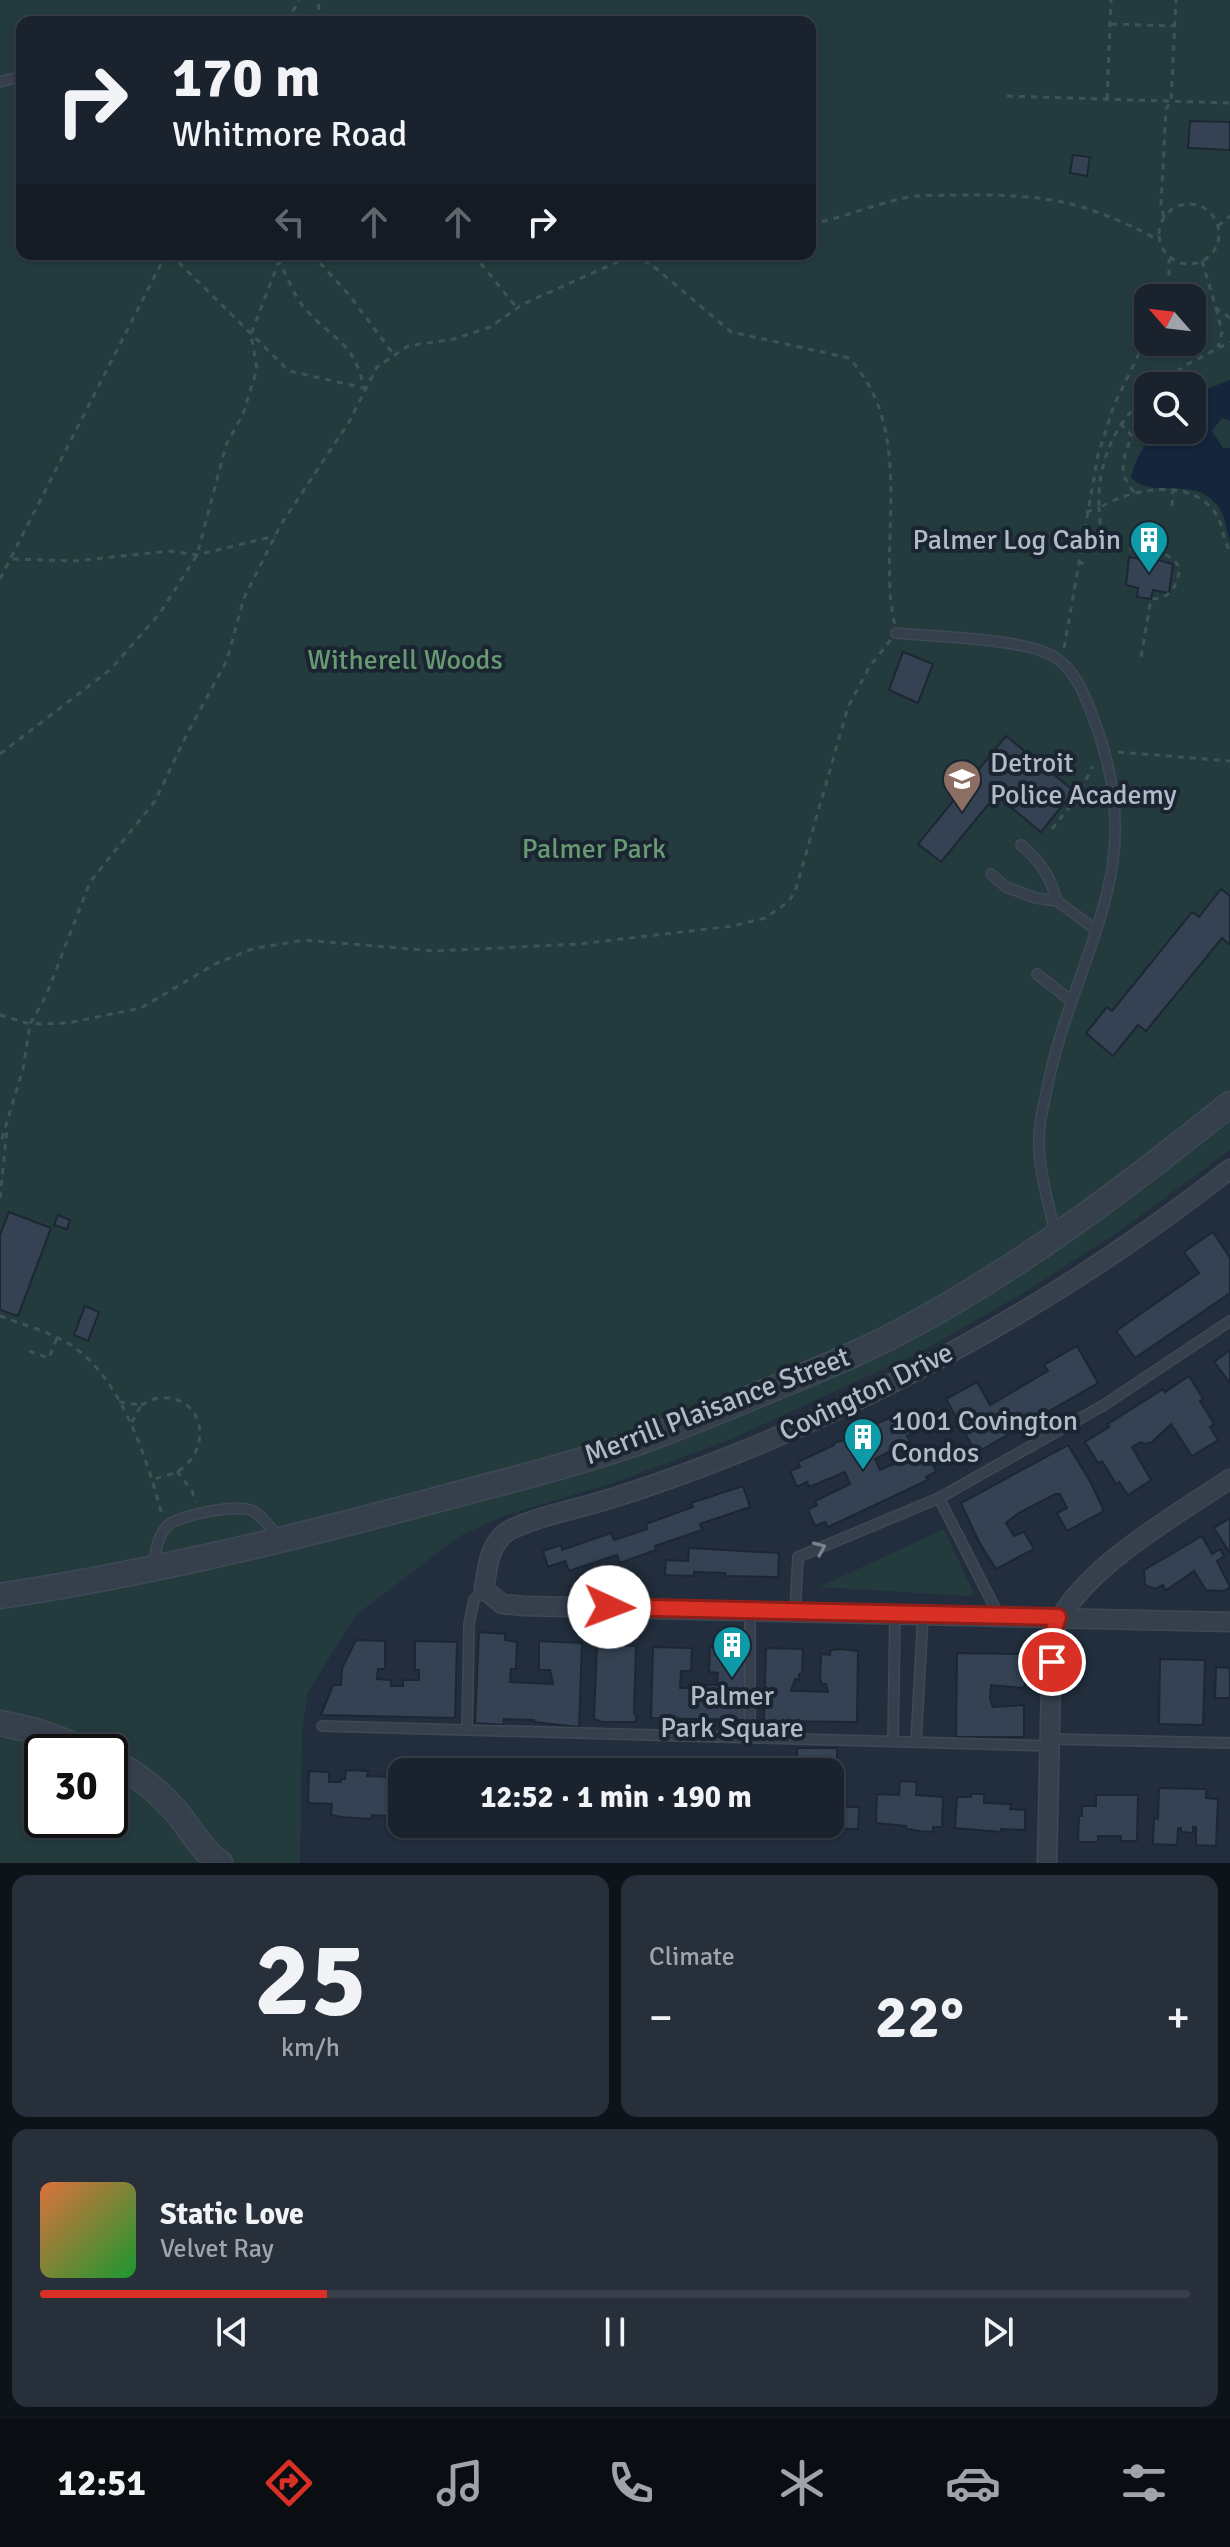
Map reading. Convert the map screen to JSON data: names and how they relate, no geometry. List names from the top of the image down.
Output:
{
  "streets": {
    "street": ["Covington Drive", "Merrill Plaisance Street"]
  },
  "parks": ["Witherell Woods", "Palmer Park"],
  "places": {
    "building": ["Palmer Log Cabin", "1001 Covington Condos", "Palmer Park Square"],
    "school or university": ["Detroit Police Academy"]
  },
  "north": "top left",
  "page": {
    "turn": ["170 m", "Whitmore Road"],
    "limit": "30",
    "trip": "12:52 · 1 min · 190 m",
    "tile": [
      ["25", "km/h"],
      "Climate"
    ],
    "heat": ["−", "22°", "+"],
    "song": ["Static Love", "Velvet Ray"],
    "tabs": "12:51"
  }
}
